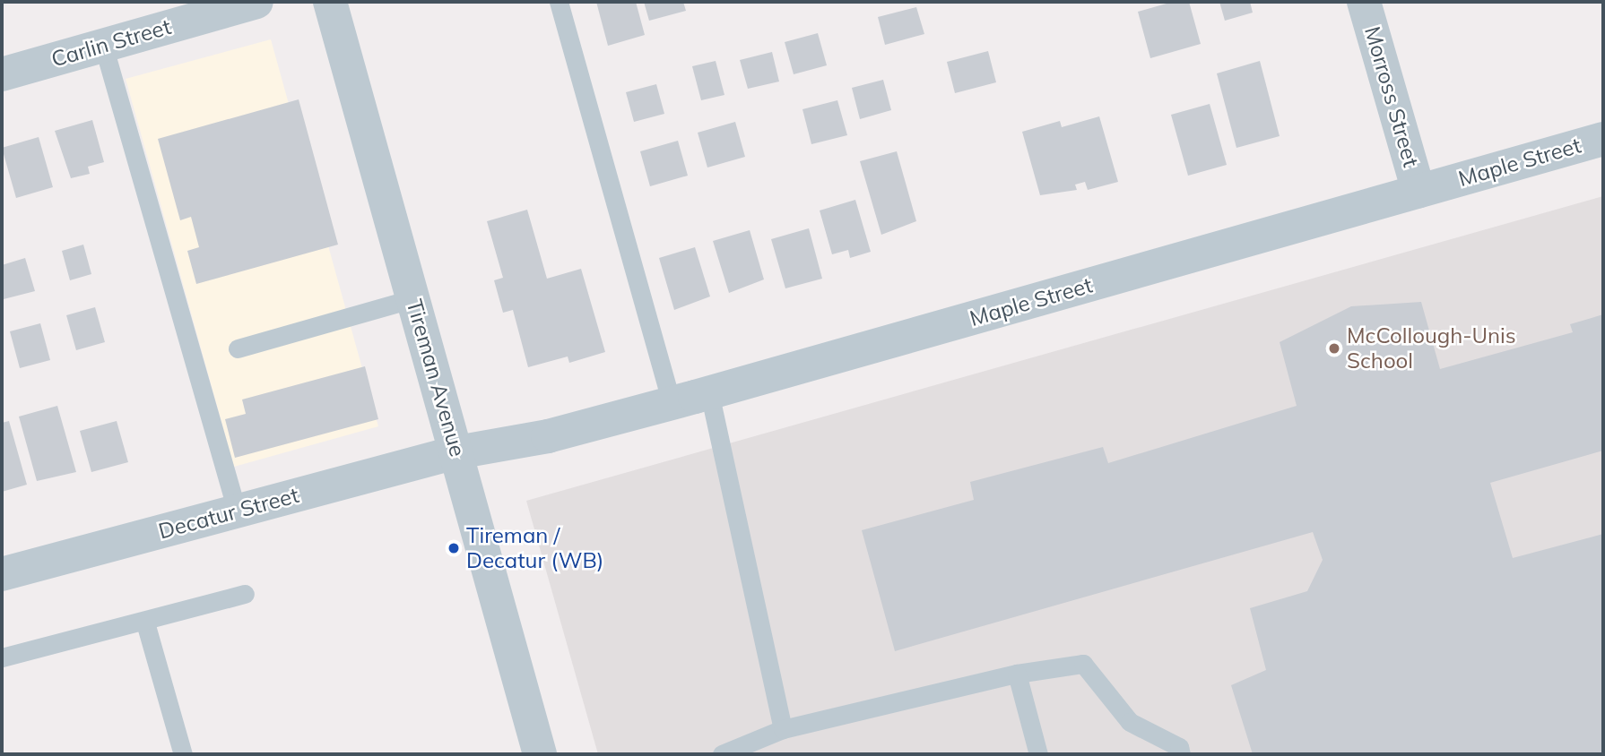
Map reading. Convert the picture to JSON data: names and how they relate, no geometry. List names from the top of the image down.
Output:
{
  "streets": {
    "street": [
      "Carlin Street",
      "Morross Street",
      "Maple Street",
      "Tireman Avenue",
      "Decatur Street"
    ]
  },
  "crossings": [
    ["Morross Street", "Maple Street"],
    ["Maple Street", "Tireman Avenue"],
    ["Maple Street", "Decatur Street"],
    ["Tireman Avenue", "Decatur Street"]
  ],
  "places": ["McCollough-Unis School", "Tireman / Decatur (WB)"]
}
